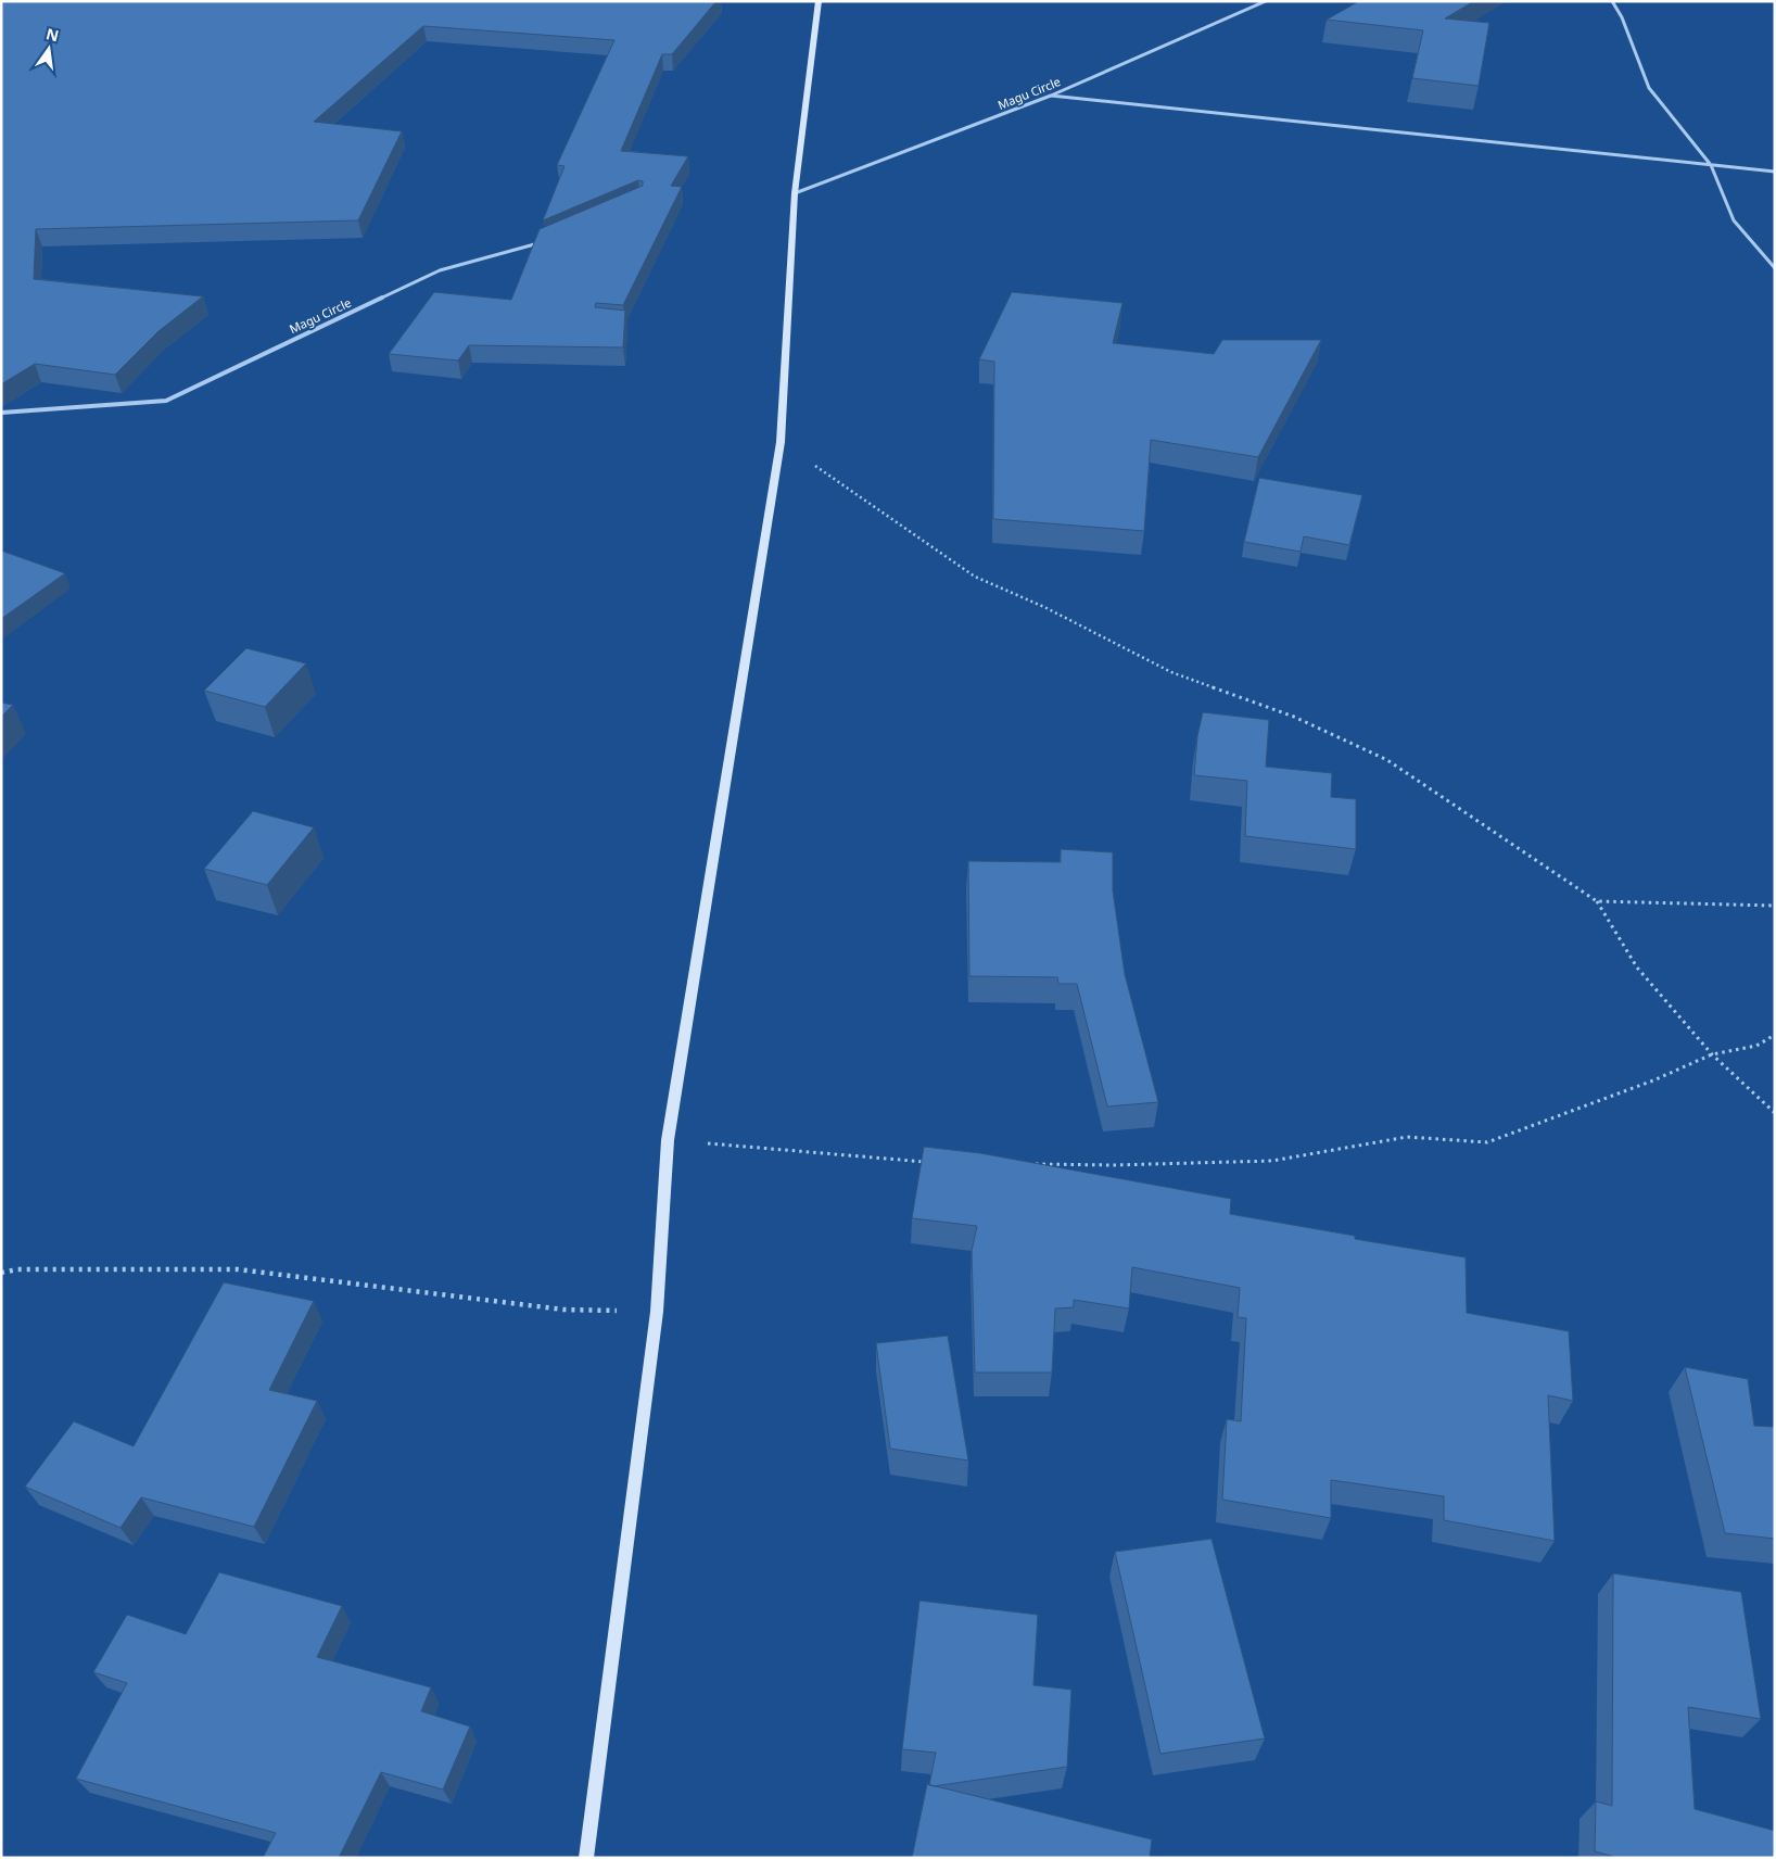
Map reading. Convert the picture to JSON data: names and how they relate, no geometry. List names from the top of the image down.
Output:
{
  "streets": {
    "street": ["Magu Circle"]
  },
  "north": "top"
}
